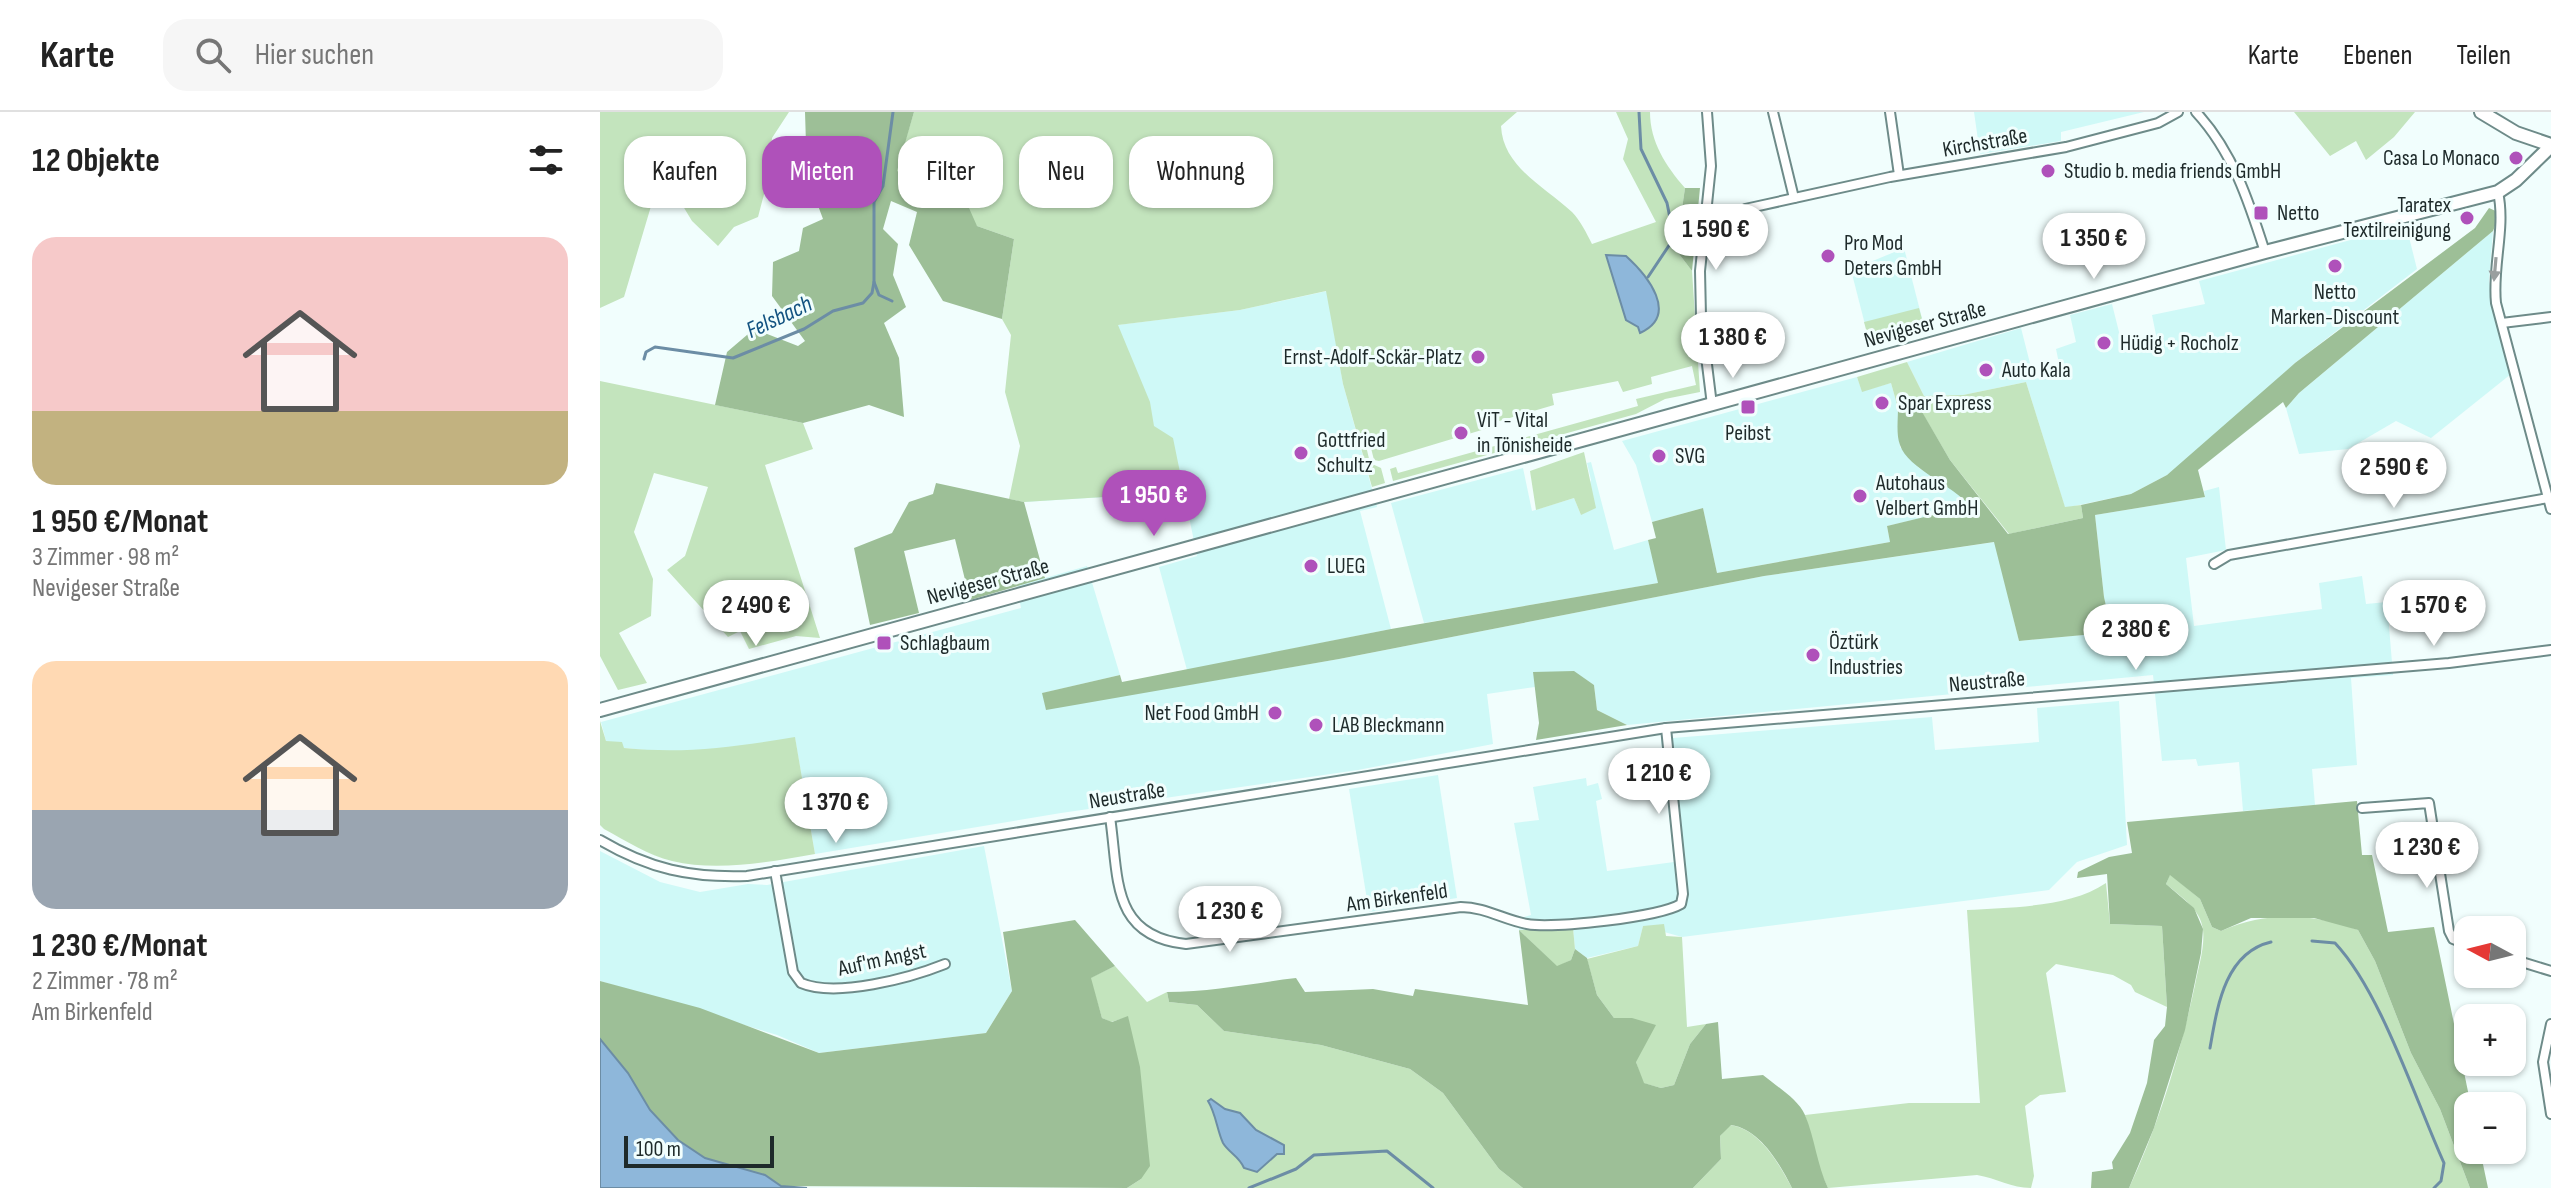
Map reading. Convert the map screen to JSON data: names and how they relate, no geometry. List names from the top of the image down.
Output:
{
  "streets": {
    "main road": ["Nevigeser Straße"],
    "street": [
      "Kirchstraße",
      "Neustraße",
      "Am Birkenfeld",
      "Auf'm Angst"
    ]
  },
  "crossings": [
    ["Neustraße", "Am Birkenfeld"],
    ["Neustraße", "Auf'm Angst"]
  ],
  "water": ["Felsbach"],
  "places": {
    "other": [
      "Casa Lo Monaco",
      "Studio b. media friends GmbH",
      "Taratex Textilreinigung",
      "Pro Mod Deters GmbH",
      "Netto Marken-Discount",
      "Hüdig + Rocholz",
      "Ernst-Adolf-Sckär-Platz",
      "Auto Kala",
      "Spar Express",
      "ViT - Vital in Tönisheide",
      "Gottfried Schultz",
      "SVG",
      "Autohaus Velbert GmbH",
      "LUEG",
      "Öztürk Industries",
      "Net Food GmbH",
      "LAB Bleckmann"
    ],
    "transit": ["Netto", "Peibst", "Schlagbaum"]
  },
  "scale_bar": "100 m",
  "north": "left",
  "page": {
    "header": "Karte",
    "search": "Hier suchen",
    "nav": ["Karte", "Ebenen", "Teilen"],
    "heading": "12 Objekte",
    "chip": [
      "Kaufen",
      "Mieten",
      "Filter",
      "Neu",
      "Wohnung"
    ],
    "price": [
      "1 590 €",
      "1 350 €",
      "1 380 €",
      "2 590 €",
      "1 950 €",
      "2 490 €",
      "1 570 €",
      "2 380 €",
      "1 210 €",
      "1 370 €",
      "1 230 €",
      "1 230 €"
    ],
    "list": [
      {
        "name": "1 950 €/Monat",
        "note": "3 Zimmer · 98 m² · Nevigeser Straße"
      },
      {
        "name": "1 230 €/Monat",
        "note": "2 Zimmer · 78 m² · Am Birkenfeld"
      }
    ],
    "map_buttons": ["+", "−"],
    "scale": "100 m"
  }
}
